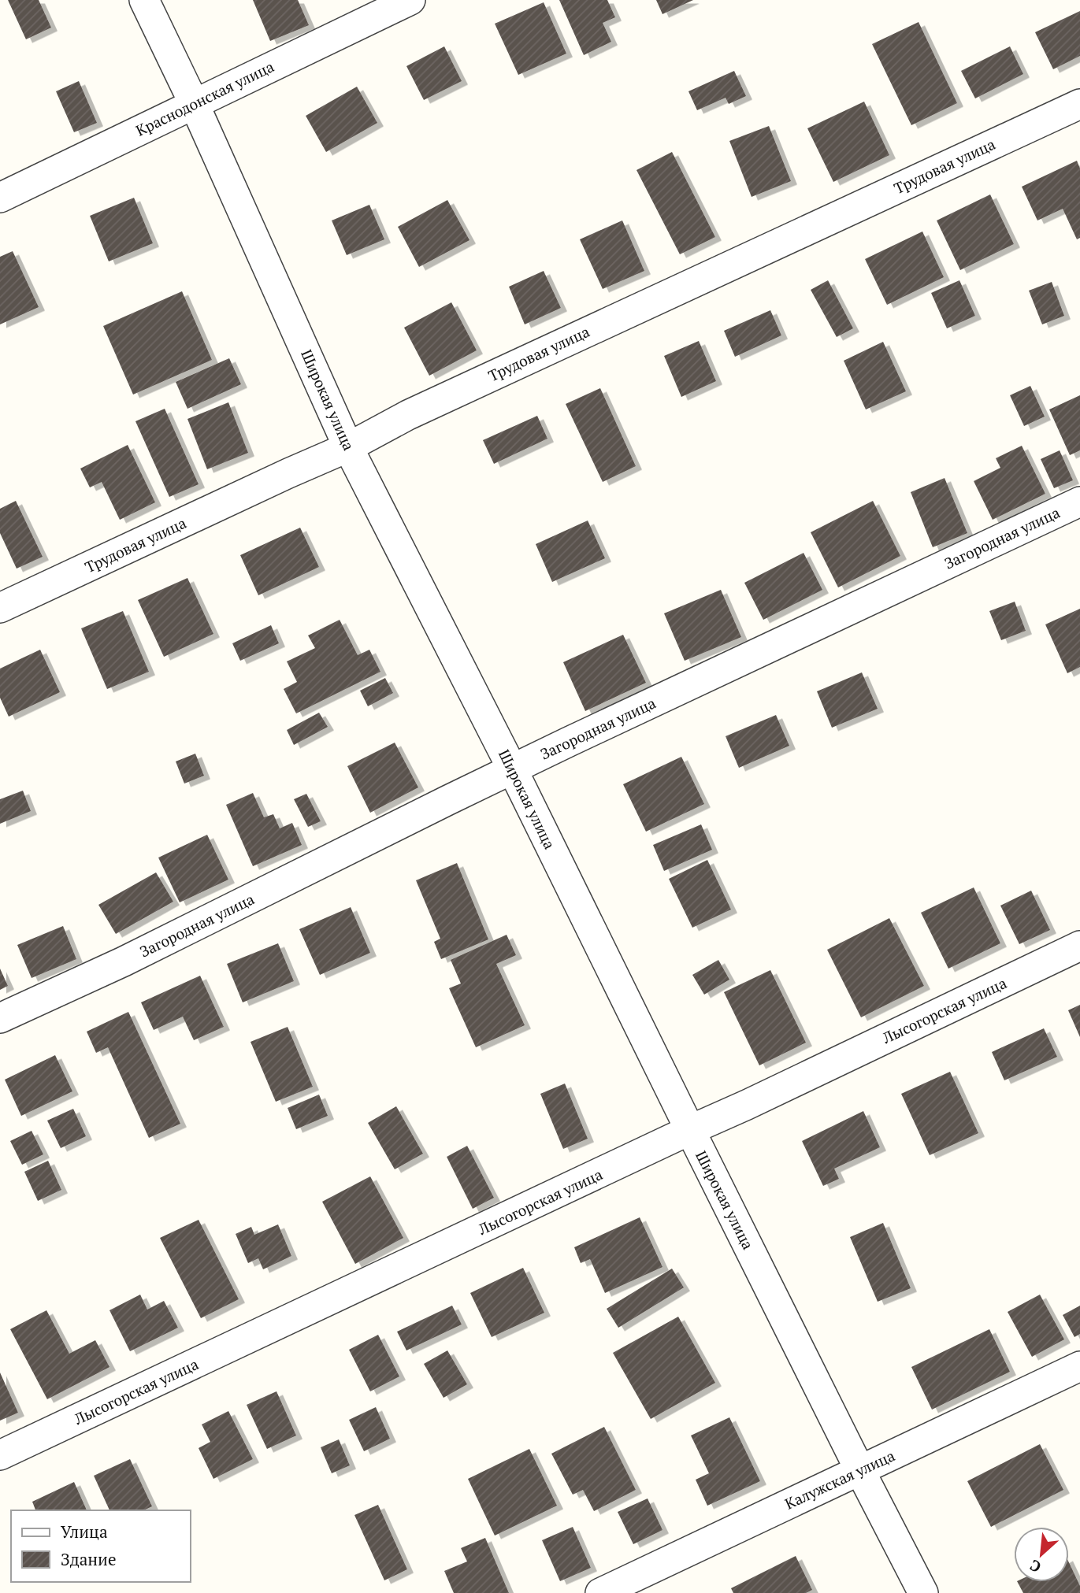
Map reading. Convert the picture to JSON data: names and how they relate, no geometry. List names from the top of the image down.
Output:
{
  "streets": {
    "street": [
      "Краснодонская улица",
      "Трудовая улица",
      "Широкая улица",
      "Загородная улица",
      "Лысогорская улица",
      "Калужская улица"
    ]
  },
  "crossings": [
    ["Краснодонская улица", "Широкая улица"],
    ["Трудовая улица", "Широкая улица"],
    ["Широкая улица", "Загородная улица"],
    ["Широкая улица", "Лысогорская улица"],
    ["Широкая улица", "Калужская улица"]
  ],
  "legend": ["Улица", "Здание"],
  "north": "bottom left"
}
